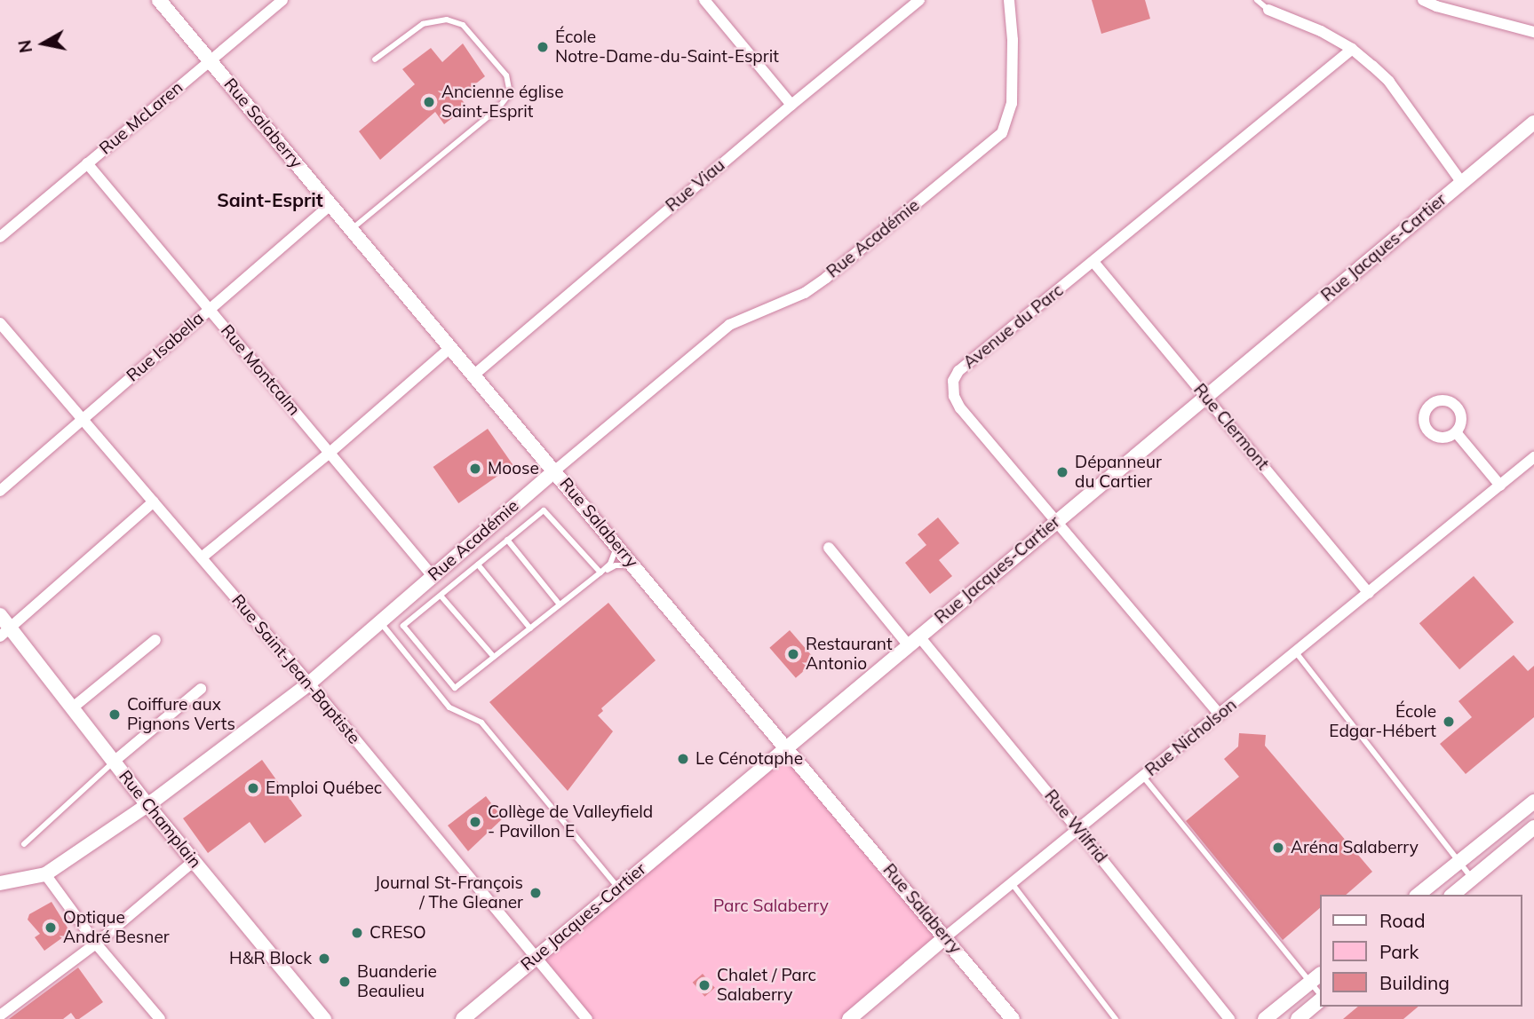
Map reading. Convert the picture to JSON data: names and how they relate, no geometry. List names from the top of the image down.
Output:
{
  "streets": {
    "street": [
      "Rue McLaren",
      "Rue Salaberry",
      "Rue Viau",
      "Rue Académie",
      "Rue Jacques-Cartier",
      "Avenue du Parc",
      "Rue Isabella",
      "Rue Montcalm",
      "Rue Clermont",
      "Rue Saint-Jean-Baptiste",
      "Rue Nicholson",
      "Rue Champlain",
      "Rue Wilfrid"
    ]
  },
  "crossings": [
    ["Rue McLaren", "Rue Salaberry"],
    ["Rue McLaren", "Rue Montcalm"],
    ["Rue Salaberry", "Rue Viau"],
    ["Rue Salaberry", "Rue Académie"],
    ["Rue Salaberry", "Rue Jacques-Cartier"],
    ["Rue Salaberry", "Rue Isabella"],
    ["Rue Salaberry", "Rue Nicholson"],
    ["Rue Académie", "Rue Montcalm"],
    ["Rue Académie", "Rue Saint-Jean-Baptiste"],
    ["Rue Académie", "Rue Champlain"],
    ["Rue Jacques-Cartier", "Avenue du Parc"],
    ["Rue Jacques-Cartier", "Rue Clermont"],
    ["Rue Jacques-Cartier", "Rue Saint-Jean-Baptiste"],
    ["Rue Jacques-Cartier", "Rue Wilfrid"],
    ["Avenue du Parc", "Rue Clermont"],
    ["Avenue du Parc", "Rue Nicholson"],
    ["Rue Isabella", "Rue Montcalm"],
    ["Rue Isabella", "Rue Saint-Jean-Baptiste"],
    ["Rue Clermont", "Rue Nicholson"],
    ["Rue Nicholson", "Rue Wilfrid"]
  ],
  "districts": ["Saint-Esprit"],
  "parks": ["Parc Salaberry"],
  "places": [
    "École Notre-Dame-du-Saint-Esprit",
    "Ancienne église Saint-Esprit",
    "Moose",
    "Dépanneur du Cartier",
    "Restaurant Antonio",
    "Coiffure aux Pignons Verts",
    "École Edgar-Hébert",
    "Le Cénotaphe",
    "Emploi Québec",
    "Collège de Valleyfield - Pavillon E",
    "Aréna Salaberry",
    "Journal St-François / The Gleaner",
    "Optique André Besner",
    "CRESO",
    "H&R Block",
    "Buanderie Beaulieu",
    "Chalet / Parc Salaberry"
  ],
  "legend": ["Road", "Park", "Building"],
  "north": "left"
}
